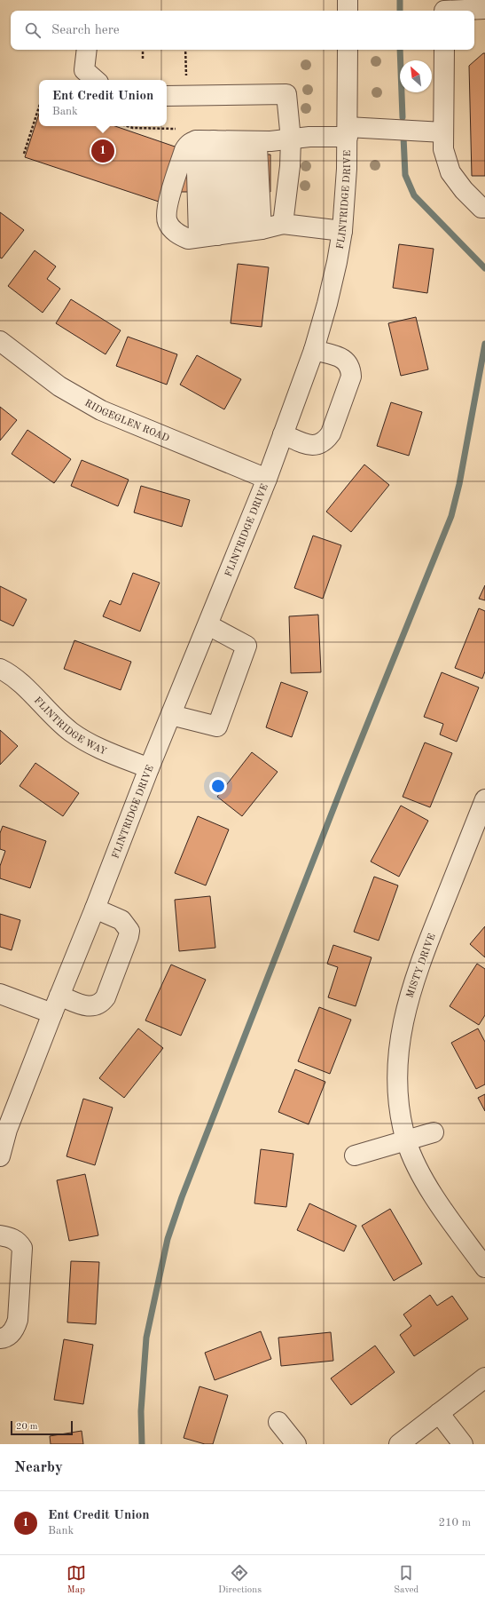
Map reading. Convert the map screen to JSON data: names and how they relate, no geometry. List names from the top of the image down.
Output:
{
  "streets": {
    "street": [
      "FLINTRIDGE DRIVE",
      "RIDGEGLEN ROAD",
      "FLINTRIDGE WAY",
      "MISTY DRIVE"
    ]
  },
  "crossings": [
    ["FLINTRIDGE DRIVE", "RIDGEGLEN ROAD"],
    ["FLINTRIDGE DRIVE", "FLINTRIDGE WAY"]
  ],
  "scale_bar": "20 m",
  "north": "top left",
  "page": {
    "search": "Search here",
    "popup": ["Ent Credit Union", "Bank"],
    "pins": "1",
    "scale": "20 m",
    "heading": "Nearby",
    "list": [
      {
        "mark": "1",
        "name": "Ent Credit Union",
        "note": "Bank",
        "value": "210 m"
      }
    ],
    "nav": ["Map", "Directions", "Saved"]
  }
}
